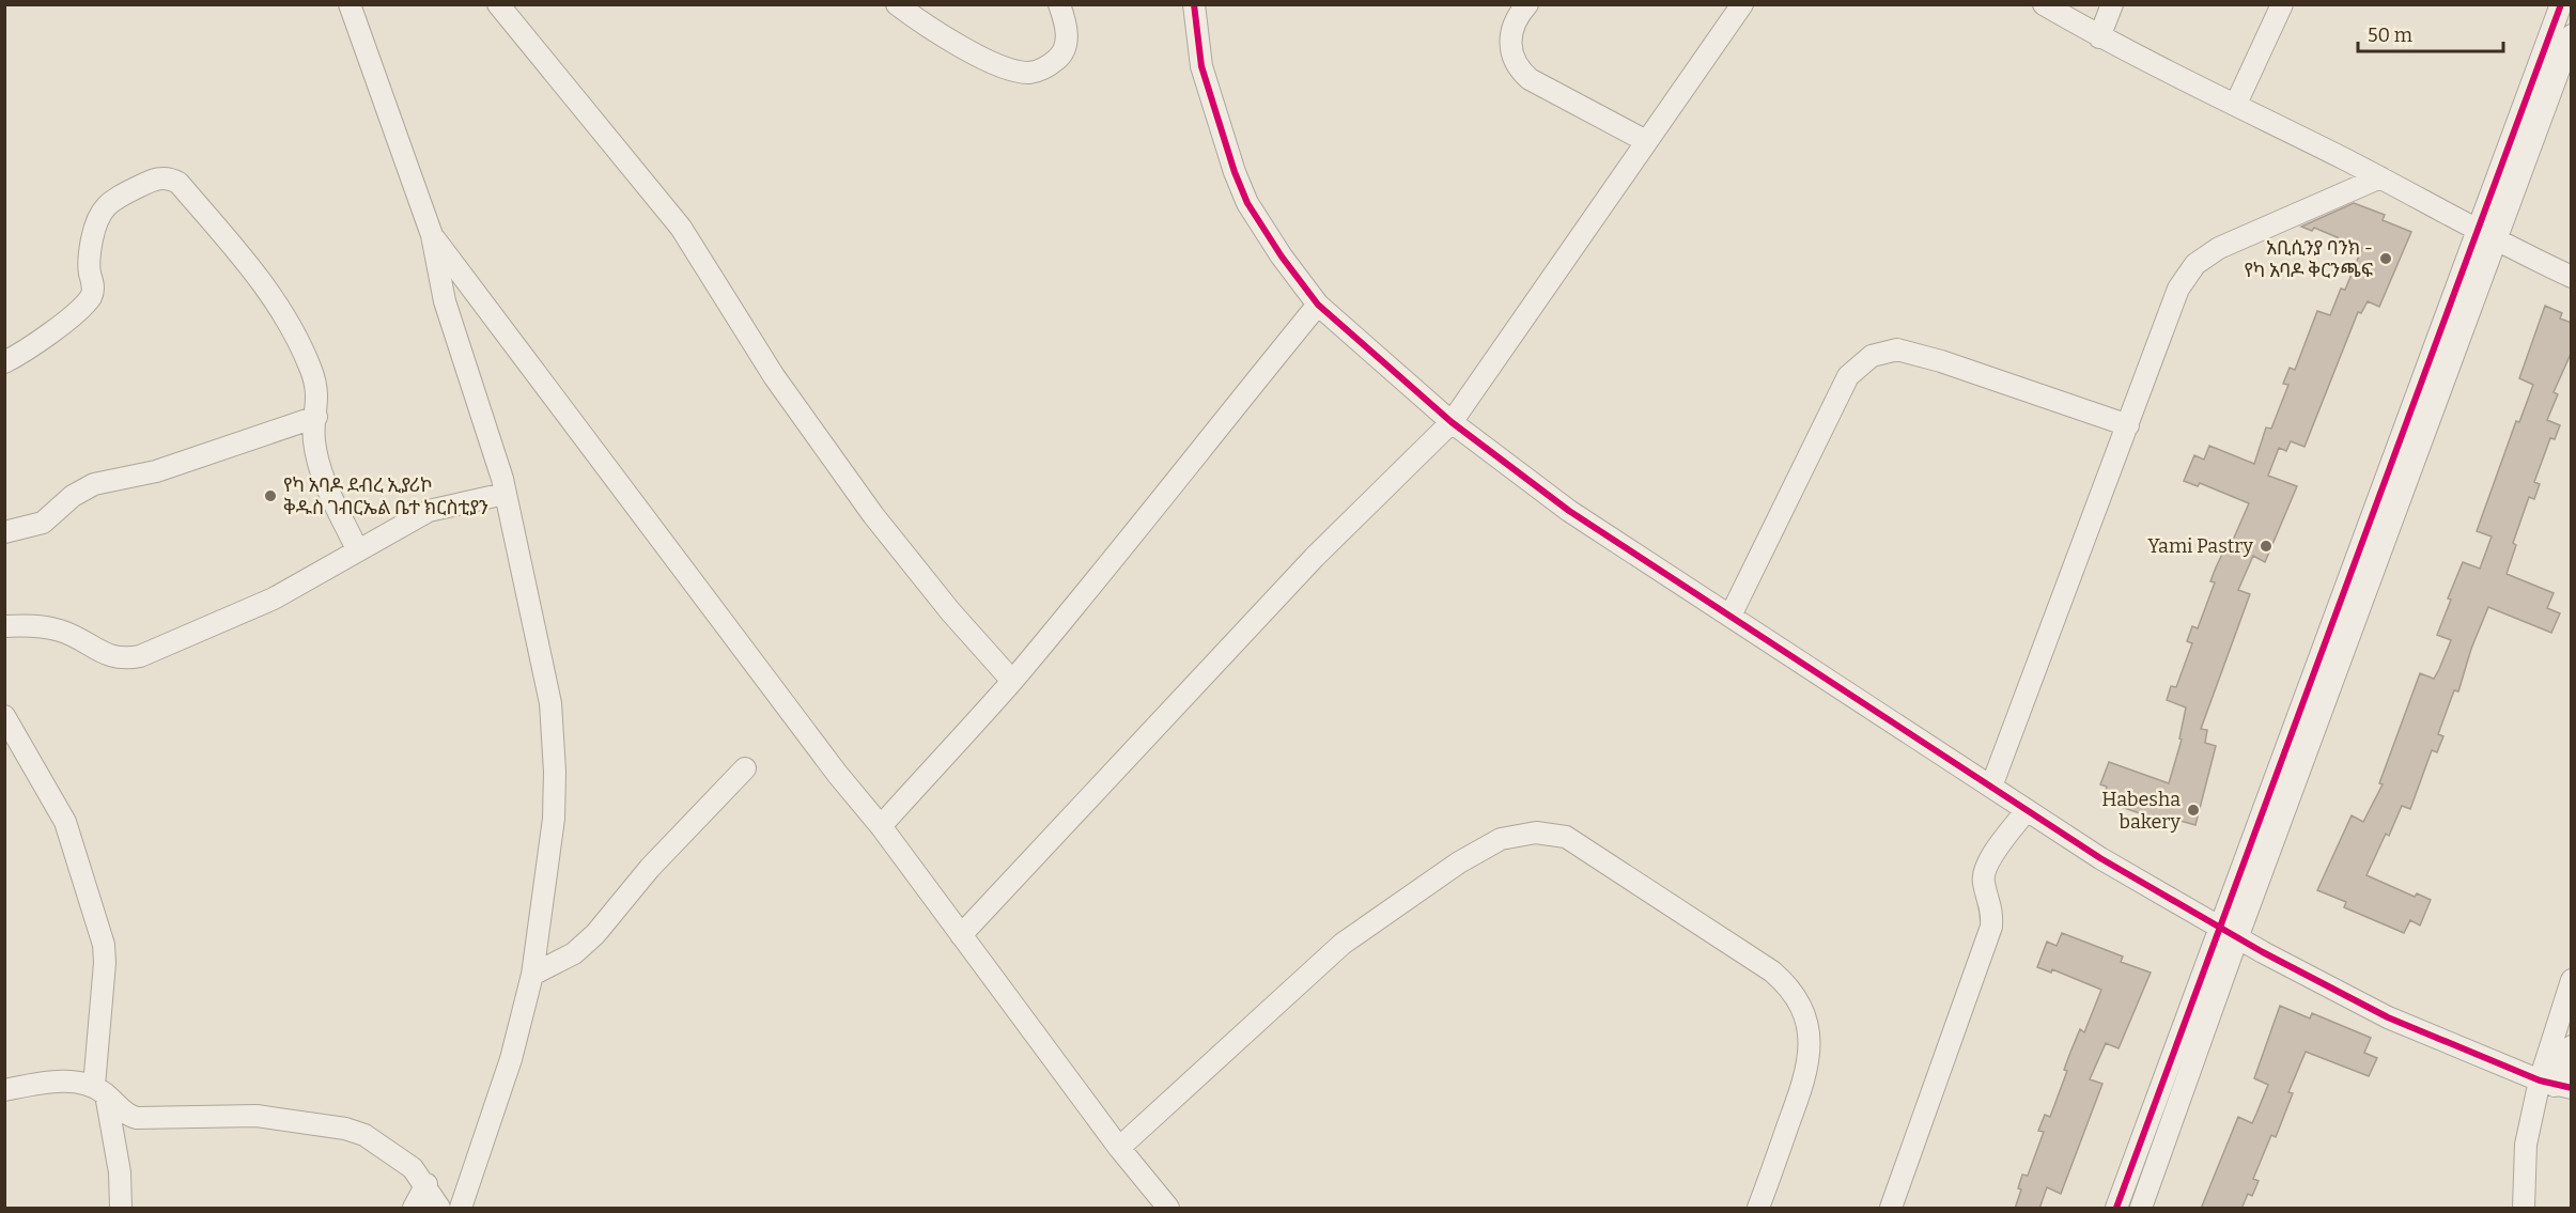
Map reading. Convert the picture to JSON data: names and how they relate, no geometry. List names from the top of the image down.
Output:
{
  "places": [
    "አቢሲንያ ባንክ - የካ አባዶ ቅርንጫፍ",
    "የካ አባዶ ደብረ ኢያሪኮ ቅዱስ ገብርኤል ቤተ ክርስቲያን",
    "Yami Pastry",
    "Habesha bakery"
  ],
  "scale_bar": "50 m"
}
